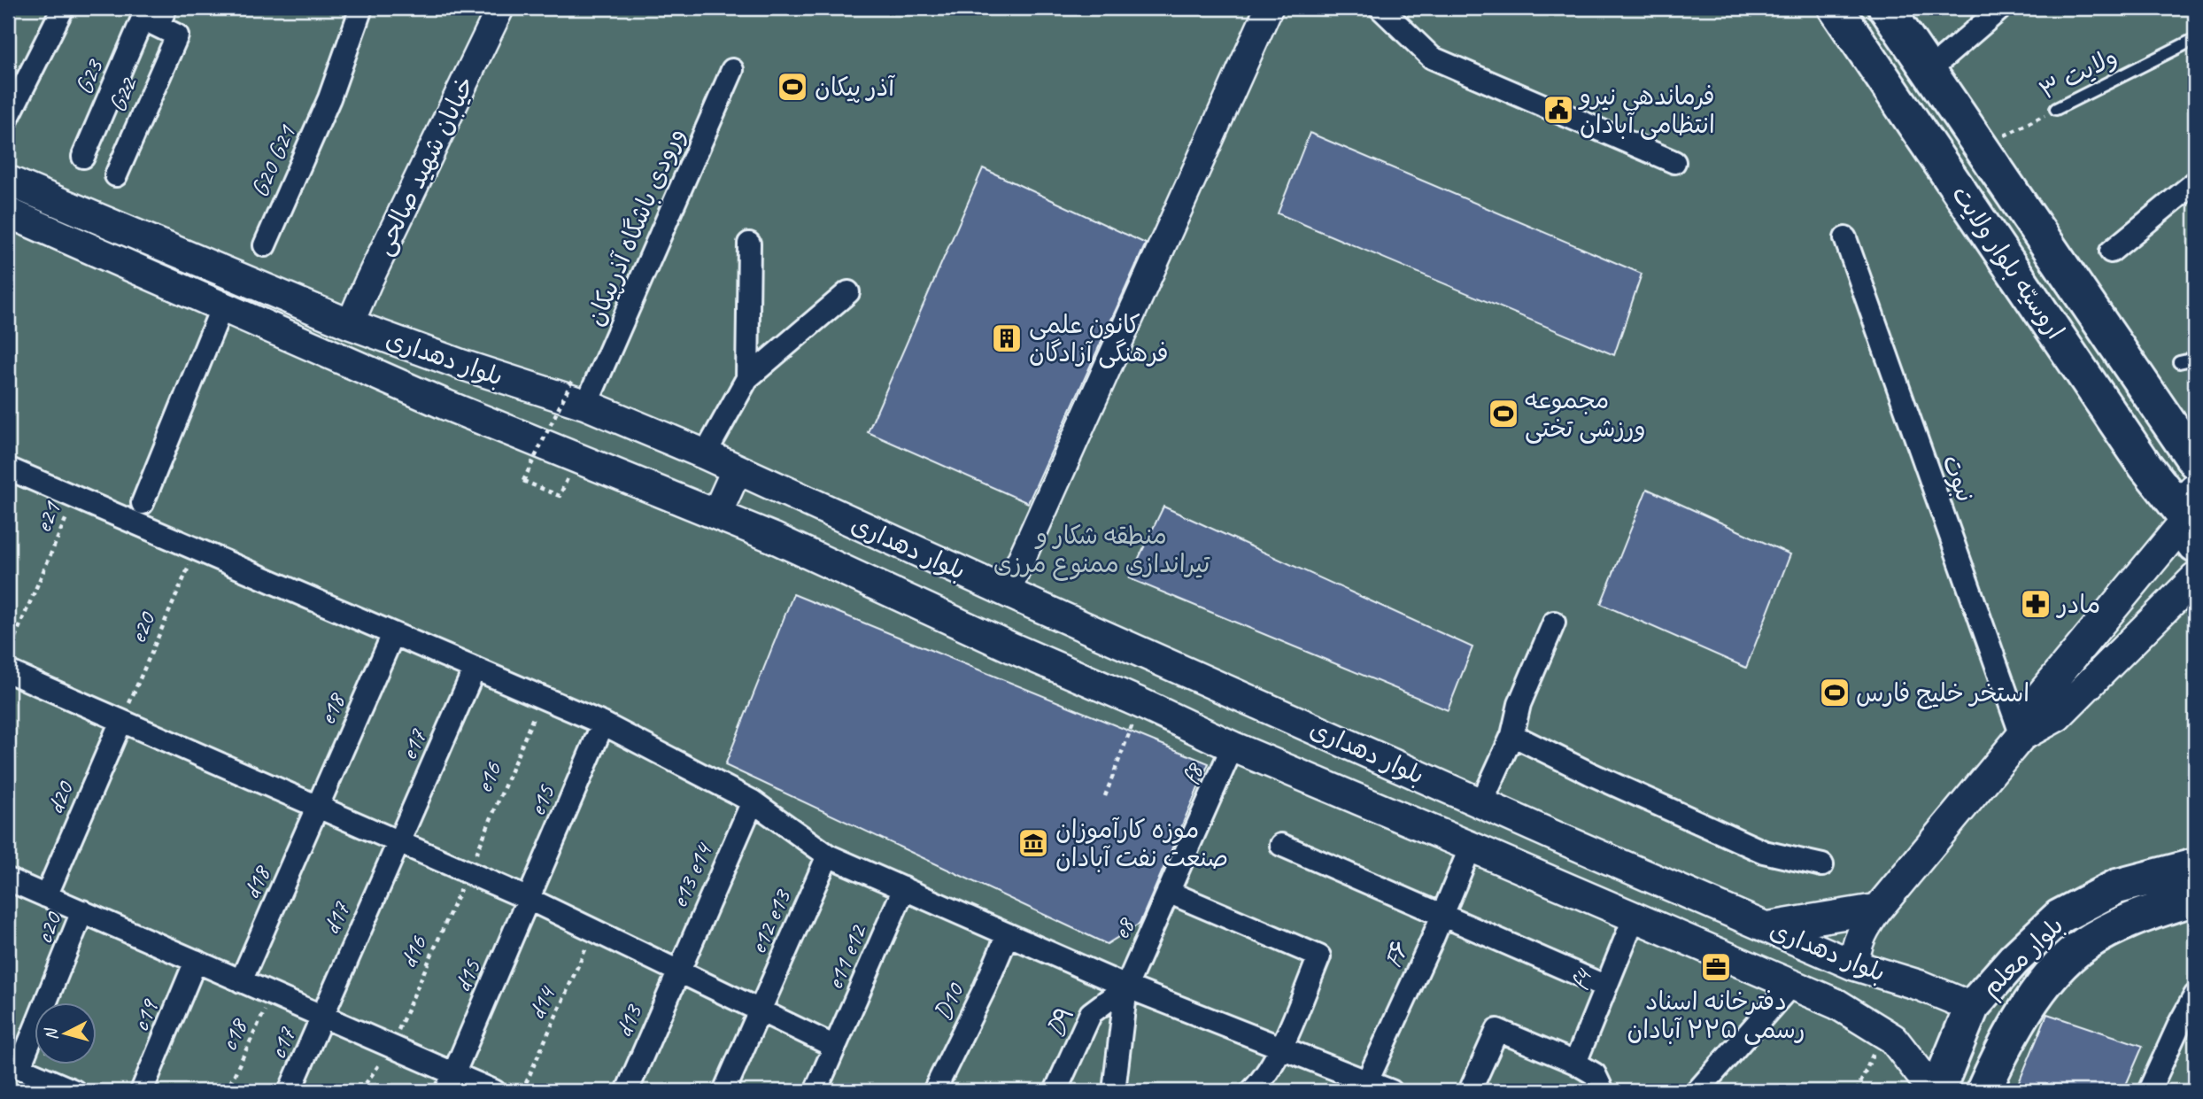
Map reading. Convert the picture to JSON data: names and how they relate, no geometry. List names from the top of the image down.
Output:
{
  "streets": {
    "main road": ["اروسیّه بلوار ولایت", "بلوار دهداری", "بلوار معلم"],
    "street": [
      "G23",
      "G22",
      "G20 G21",
      "خیابان شهید صالحی",
      "ورودی باشگاه آذرپیکان",
      "نبوت",
      "e18",
      "e17",
      "f8",
      "d20",
      "e15",
      "e13 e14",
      "d18",
      "d17",
      "e12 e13",
      "c20",
      "e8",
      "F۶",
      "e11 e12",
      "d15",
      "f4",
      "D10",
      "c19",
      "d13",
      "D۹",
      "c17"
    ],
    "lane": ["ولایت ۳"],
    "path": [
      "e21",
      "e20",
      "e16",
      "d16",
      "d14",
      "c18"
    ]
  },
  "crossings": [
    ["ولایت ۳", "اروسیّه بلوار ولایت"],
    ["G23", "G22"],
    ["خیابان شهید صالحی", "بلوار دهداری"],
    ["ورودی باشگاه آذرپیکان", "بلوار دهداری"],
    ["بلوار دهداری", "f8"],
    ["بلوار دهداری", "F۶"],
    ["بلوار دهداری", "بلوار معلم"],
    ["بلوار دهداری", "f4"],
    ["e20", "d20"],
    ["e18", "d18"],
    ["e17", "d17"],
    ["f8", "e8"],
    ["e16", "d16"],
    ["e15", "d15"],
    ["e13 e14", "d13"],
    ["d17", "c17"],
    ["e8", "D۹"]
  ],
  "parks": ["منطقه شکار و تیراندازی ممنوع مرزی"],
  "places": {
    "sports": ["آذر پیکان", "مجموعه ورزشی تختی", "استخر خلیج فارس"],
    "public building": ["فرماندهی نیرو انتظامی آبادان"],
    "building": ["کانون علمی فرهنگی آزادگان"],
    "pharmacy": ["مادر"],
    "museum": ["موزه کارآموزان صنعت نفت آبادان"],
    "office": ["دفترخانه اسناد رسمی ۲۲۵ آبادان"]
  },
  "north": "left"
}
